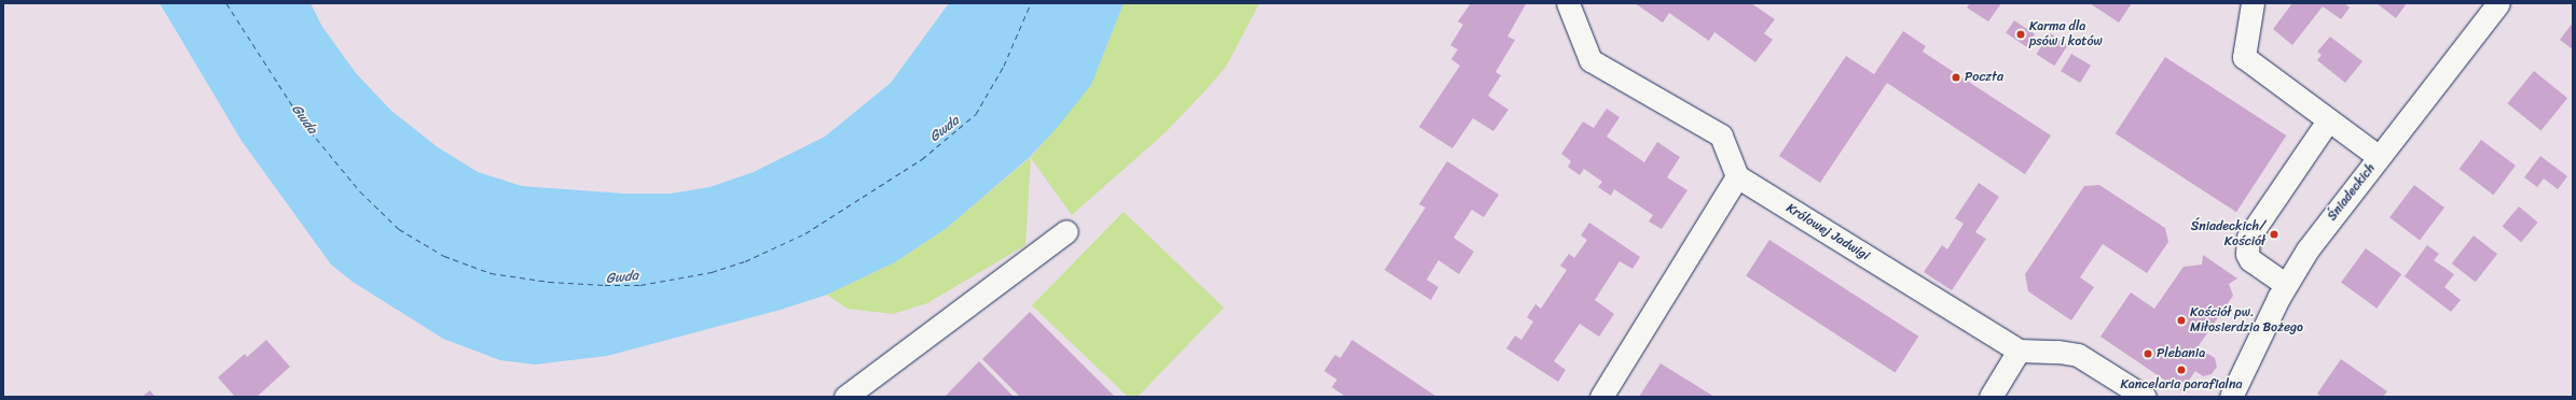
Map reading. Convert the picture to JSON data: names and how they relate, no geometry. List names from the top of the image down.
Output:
{
  "streets": {
    "street": ["Śniadeckich", "Królowej Jadwigi"]
  },
  "water": ["Gwda"],
  "places": [
    "Karma dla psów i kotów",
    "Poczta",
    "Śniadeckich/ Kościół",
    "Kościół pw. Miłosierdzia Bożego",
    "Plebania",
    "Kancelaria parafialna"
  ]
}
